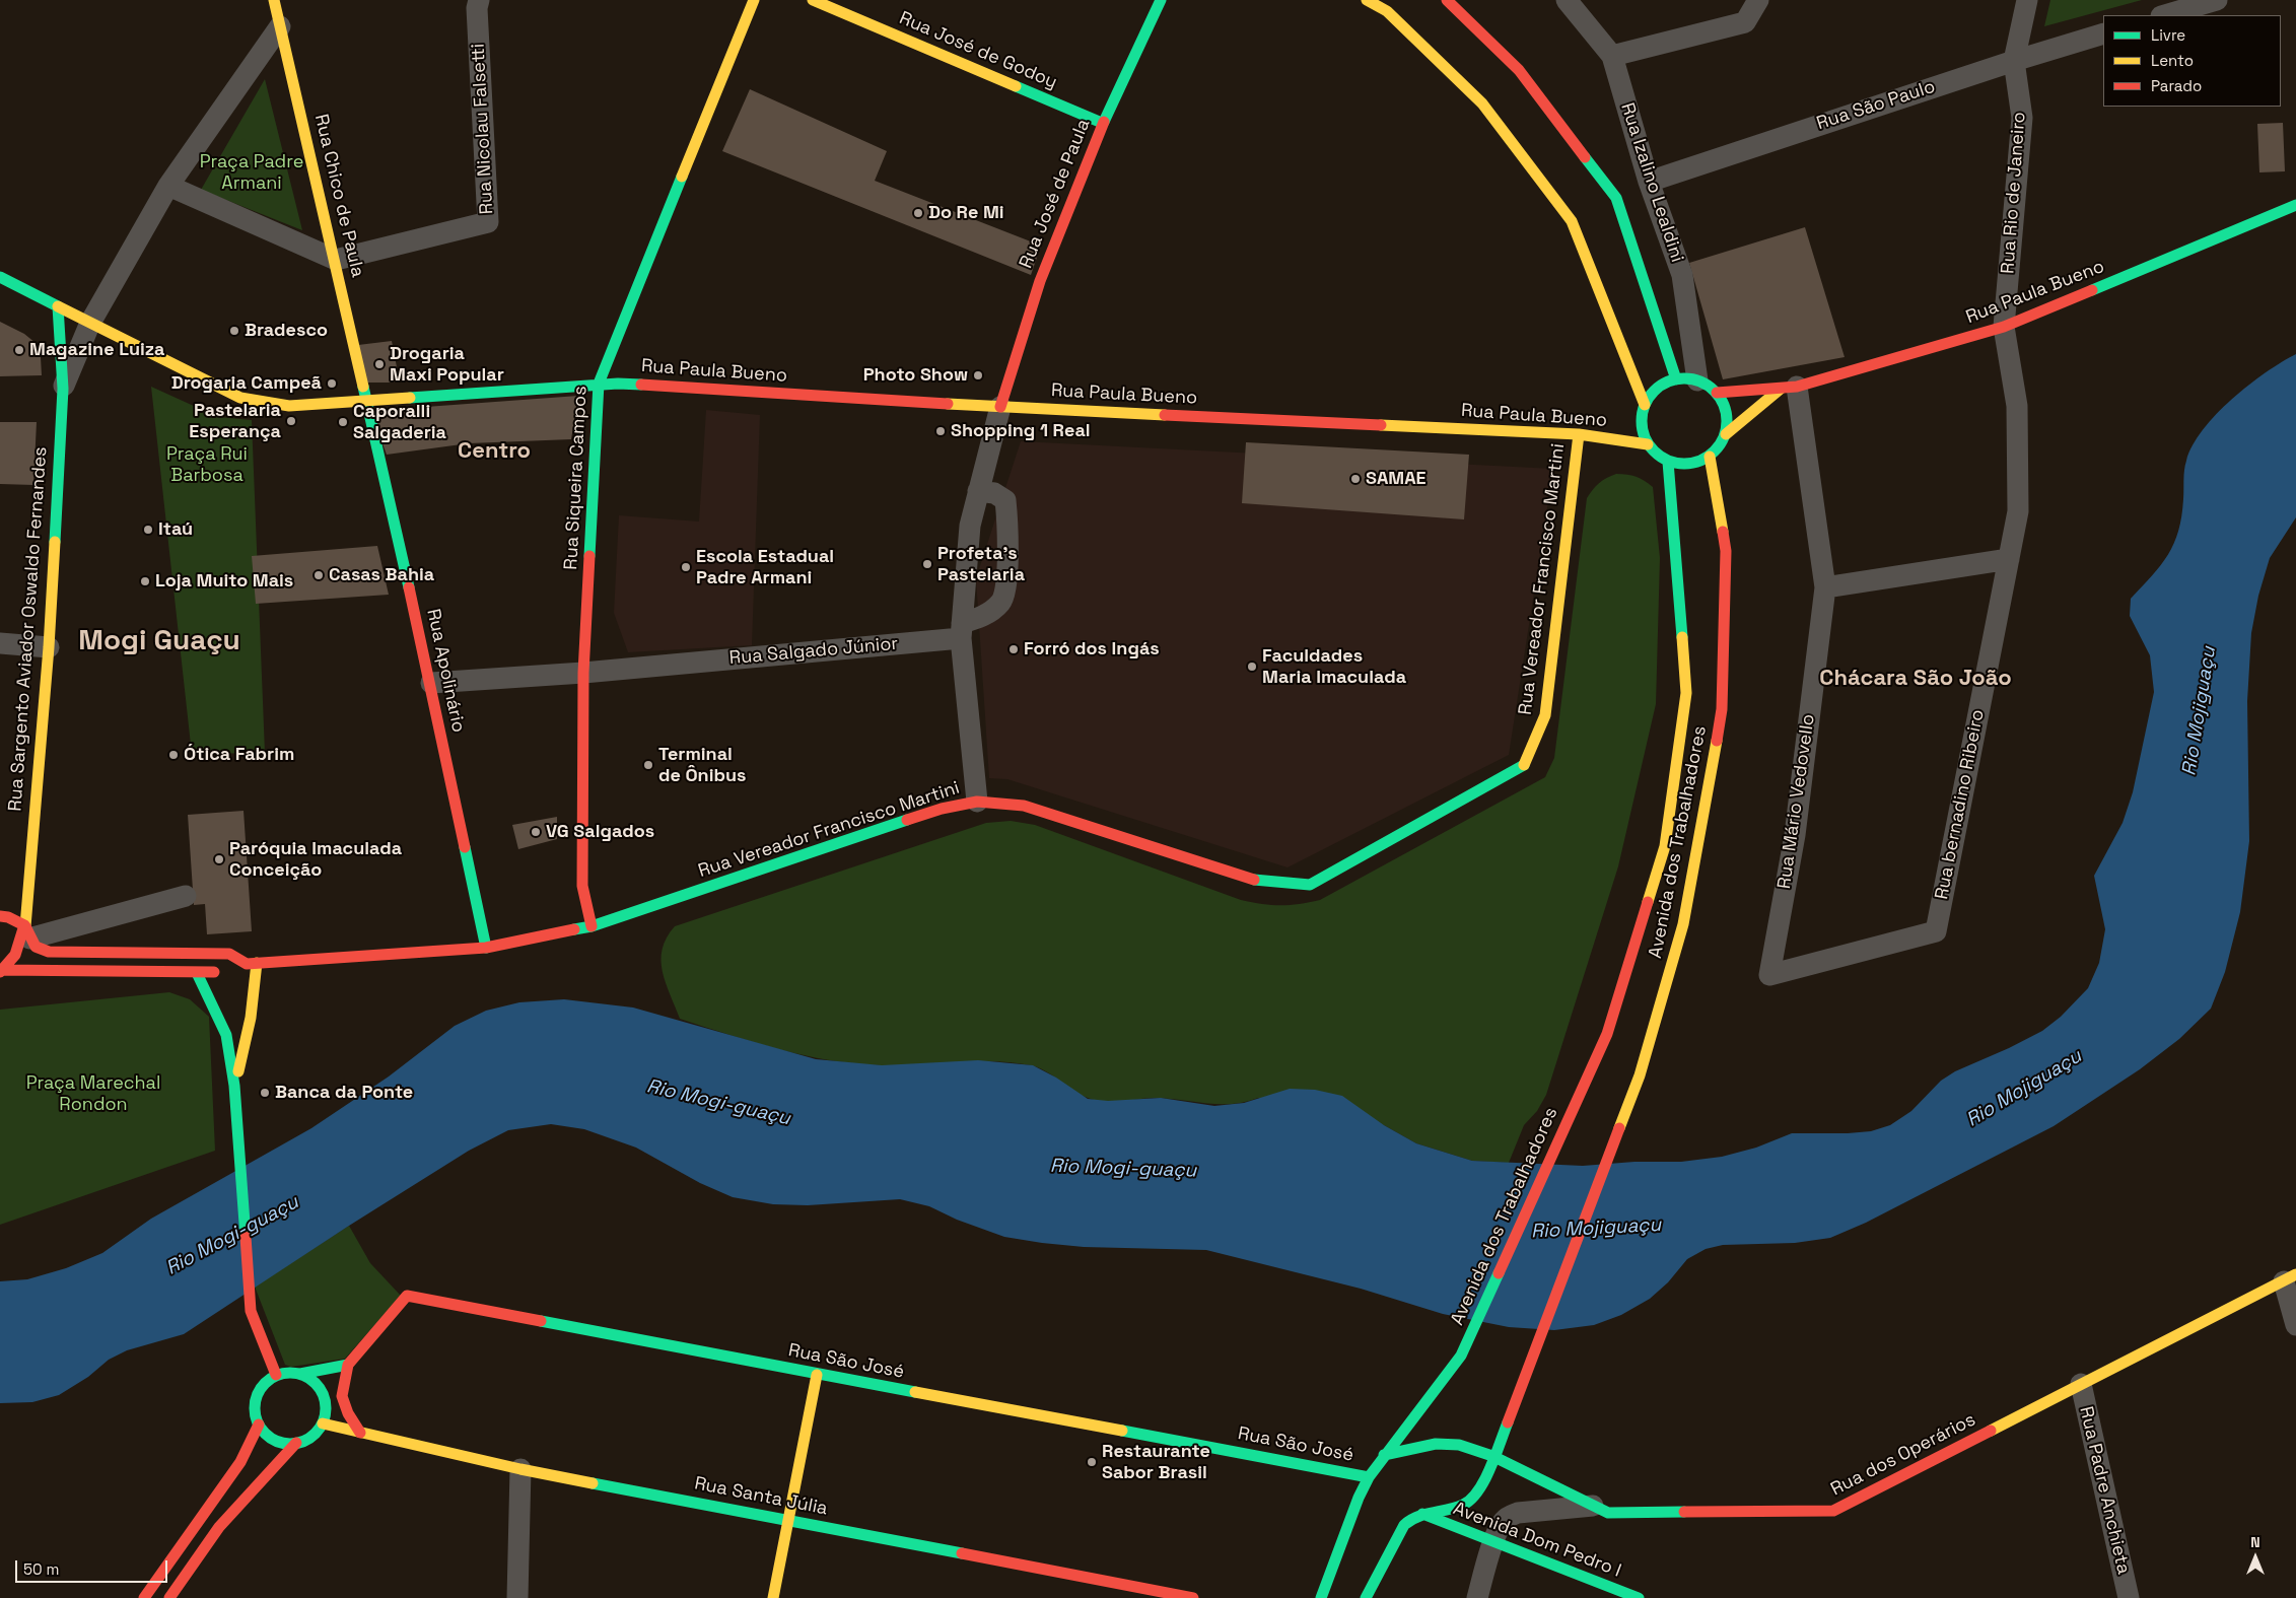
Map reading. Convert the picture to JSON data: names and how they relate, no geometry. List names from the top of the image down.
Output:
{
  "streets": {
    "main road": [
      "Rua José de Godoy",
      "Rua José de Paula",
      "Rua Chico de Paula",
      "Rua Paula Bueno",
      "Rua Siqueira Campos",
      "Rua Vereador Francisco Martini",
      "Rua Sargento Aviador Oswaldo Fernandes",
      "Rua Apolinário",
      "Avenida dos Trabalhadores",
      "Rua São José",
      "Rua dos Operários",
      "Rua Santa Júlia",
      "Avenida Dom Pedro I"
    ],
    "street": [
      "Rua São Paulo",
      "Rua Nicolau Falsetti",
      "Rua Izalino Lealdini",
      "Rua Rio de Janeiro",
      "Rua Salgado Júnior",
      "Rua Mário Vedovello",
      "Rua bernadino Ribeiro",
      "Rua Padre Anchieta"
    ]
  },
  "crossings": [
    ["Rua José de Godoy", "Rua José de Paula"],
    ["Rua São Paulo", "Rua Izalino Lealdini"],
    ["Rua São Paulo", "Rua Rio de Janeiro"],
    ["Rua Nicolau Falsetti", "Rua Chico de Paula"],
    ["Rua Izalino Lealdini", "Rua Paula Bueno"],
    ["Rua Izalino Lealdini", "Avenida dos Trabalhadores"],
    ["Rua Rio de Janeiro", "Rua Paula Bueno"],
    ["Rua Rio de Janeiro", "Rua bernadino Ribeiro"],
    ["Rua José de Paula", "Rua Paula Bueno"],
    ["Rua Chico de Paula", "Rua Paula Bueno"],
    ["Rua Chico de Paula", "Rua Apolinário"],
    ["Rua Paula Bueno", "Rua Siqueira Campos"],
    ["Rua Paula Bueno", "Rua Vereador Francisco Martini"],
    ["Rua Paula Bueno", "Rua Apolinário"],
    ["Rua Paula Bueno", "Rua Mário Vedovello"],
    ["Rua Paula Bueno", "Rua bernadino Ribeiro"],
    ["Rua Paula Bueno", "Avenida dos Trabalhadores"],
    ["Rua Siqueira Campos", "Rua Vereador Francisco Martini"],
    ["Rua Siqueira Campos", "Rua Salgado Júnior"],
    ["Rua Vereador Francisco Martini", "Rua Apolinário"],
    ["Rua Salgado Júnior", "Rua Apolinário"],
    ["Rua Mário Vedovello", "Rua bernadino Ribeiro"],
    ["Avenida dos Trabalhadores", "Rua São José"],
    ["Avenida dos Trabalhadores", "Rua dos Operários"],
    ["Avenida dos Trabalhadores", "Avenida Dom Pedro I"],
    ["Rua São José", "Rua Santa Júlia"],
    ["Rua dos Operários", "Rua Padre Anchieta"]
  ],
  "districts": ["Centro", "Mogi Guaçu", "Chácara São João"],
  "water": ["Rio Mojiguaçu", "Rio Mogi-guaçu"],
  "parks": ["Praça Padre Armani", "Praça Rui Barbosa", "Praça Marechal Rondon"],
  "places": [
    "Do Re Mi",
    "Bradesco",
    "Magazine Luiza",
    "Drogaria Maxi Popular",
    "Photo Show",
    "Drogaria Campeã",
    "Pastelaria Esperança",
    "Caporalli Salgaderia",
    "Shopping 1 Real",
    "SAMAE",
    "Itaú",
    "Profeta's Pastelaria",
    "Escola Estadual Padre Armani",
    "Casas Bahia",
    "Loja Muito Mais",
    "Forró dos Ingás",
    "Faculdades Maria Imaculada",
    "Ótica Fabrim",
    "Terminal de Ônibus",
    "VG Salgados",
    "Paróquia Imaculada Conceição",
    "Banca da Ponte",
    "Restaurante Sabor Brasil"
  ],
  "legend": ["Livre", "Lento", "Parado"],
  "scale_bar": "50 m",
  "north": "top"
}
